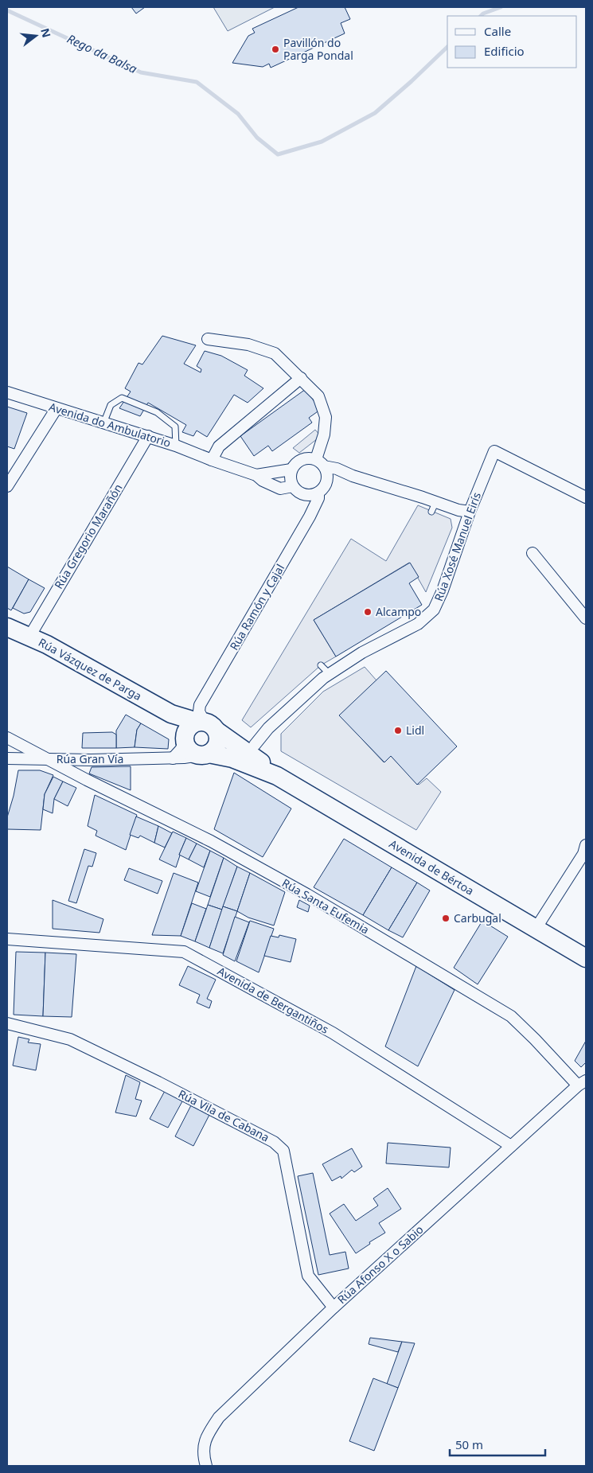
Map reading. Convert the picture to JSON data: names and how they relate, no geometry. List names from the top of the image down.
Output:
{
  "streets": {
    "main road": ["Rúa Vázquez de Parga", "Avenida de Bértoa"],
    "street": [
      "Avenida do Ambulatorio",
      "Rúa Gregorio Marañón",
      "Rúa Xosé Manuel Eirís",
      "Rúa Ramón y Cajal",
      "Rúa Gran Vía",
      "Rúa Santa Eufemia",
      "Avenida de Bergantiños",
      "Rúa Vila de Cabana",
      "Rúa Afonso X o Sabio"
    ]
  },
  "crossings": [
    ["Avenida do Ambulatorio", "Rúa Gregorio Marañón"],
    ["Avenida do Ambulatorio", "Rúa Ramón y Cajal"],
    ["Rúa Gregorio Marañón", "Rúa Vázquez de Parga"],
    ["Rúa Ramón y Cajal", "Rúa Vázquez de Parga"],
    ["Rúa Ramón y Cajal", "Rúa Gran Vía"],
    ["Rúa Ramón y Cajal", "Avenida de Bértoa"],
    ["Rúa Vázquez de Parga", "Rúa Gran Vía"],
    ["Rúa Vázquez de Parga", "Avenida de Bértoa"],
    ["Rúa Gran Vía", "Avenida de Bértoa"],
    ["Rúa Gran Vía", "Rúa Santa Eufemia"],
    ["Rúa Santa Eufemia", "Rúa Afonso X o Sabio"],
    ["Avenida de Bergantiños", "Rúa Afonso X o Sabio"],
    ["Rúa Vila de Cabana", "Rúa Afonso X o Sabio"]
  ],
  "water": ["Rego da Balsa"],
  "places": [
    "Pavillón do Parga Pondal",
    "Alcampo",
    "Lidl",
    "Carbugal"
  ],
  "legend": ["Calle", "Edificio"],
  "scale_bar": "50 m",
  "north": "right"
}
